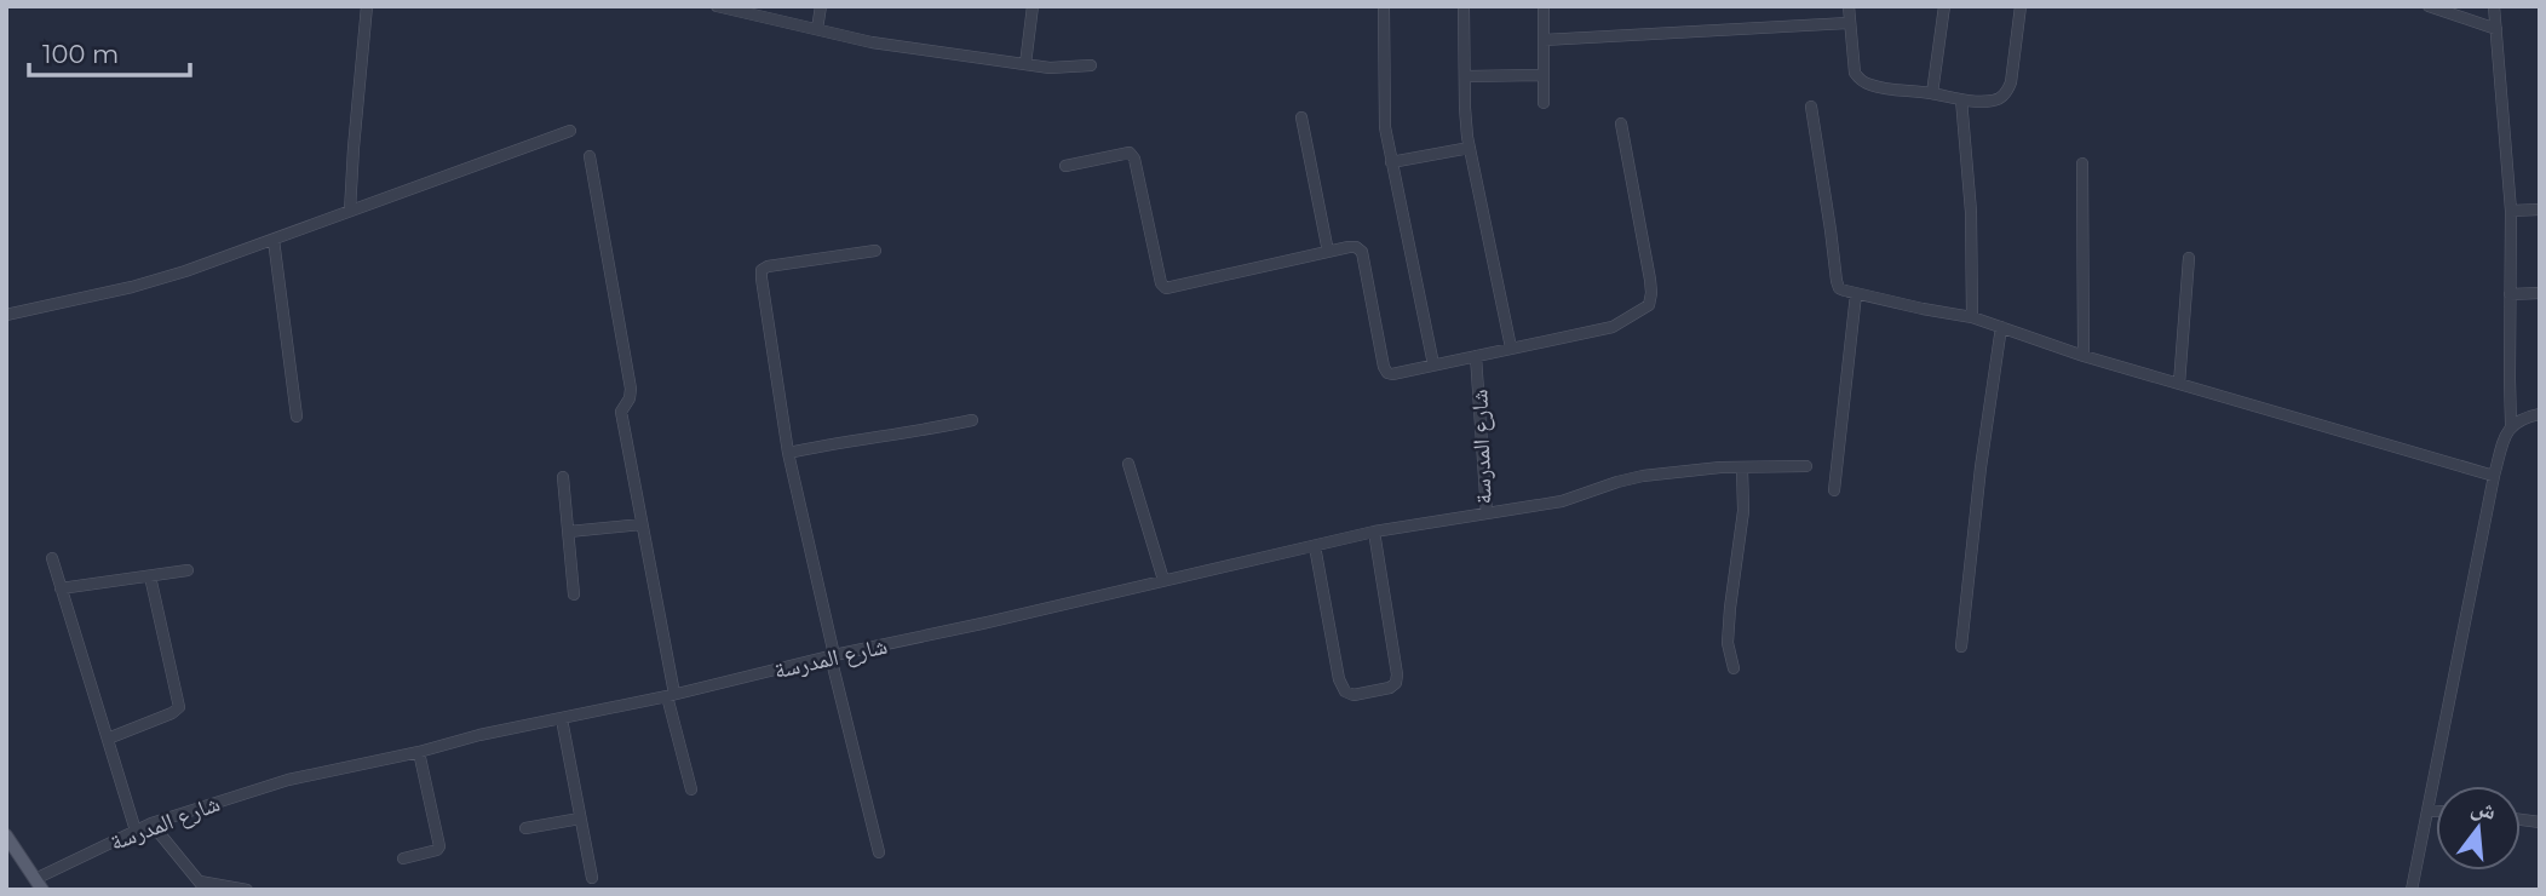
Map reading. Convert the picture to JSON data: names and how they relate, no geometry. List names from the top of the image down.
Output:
{
  "streets": {
    "street": ["شارع المدرسة"]
  },
  "scale_bar": "100 m",
  "north": "top"
}
